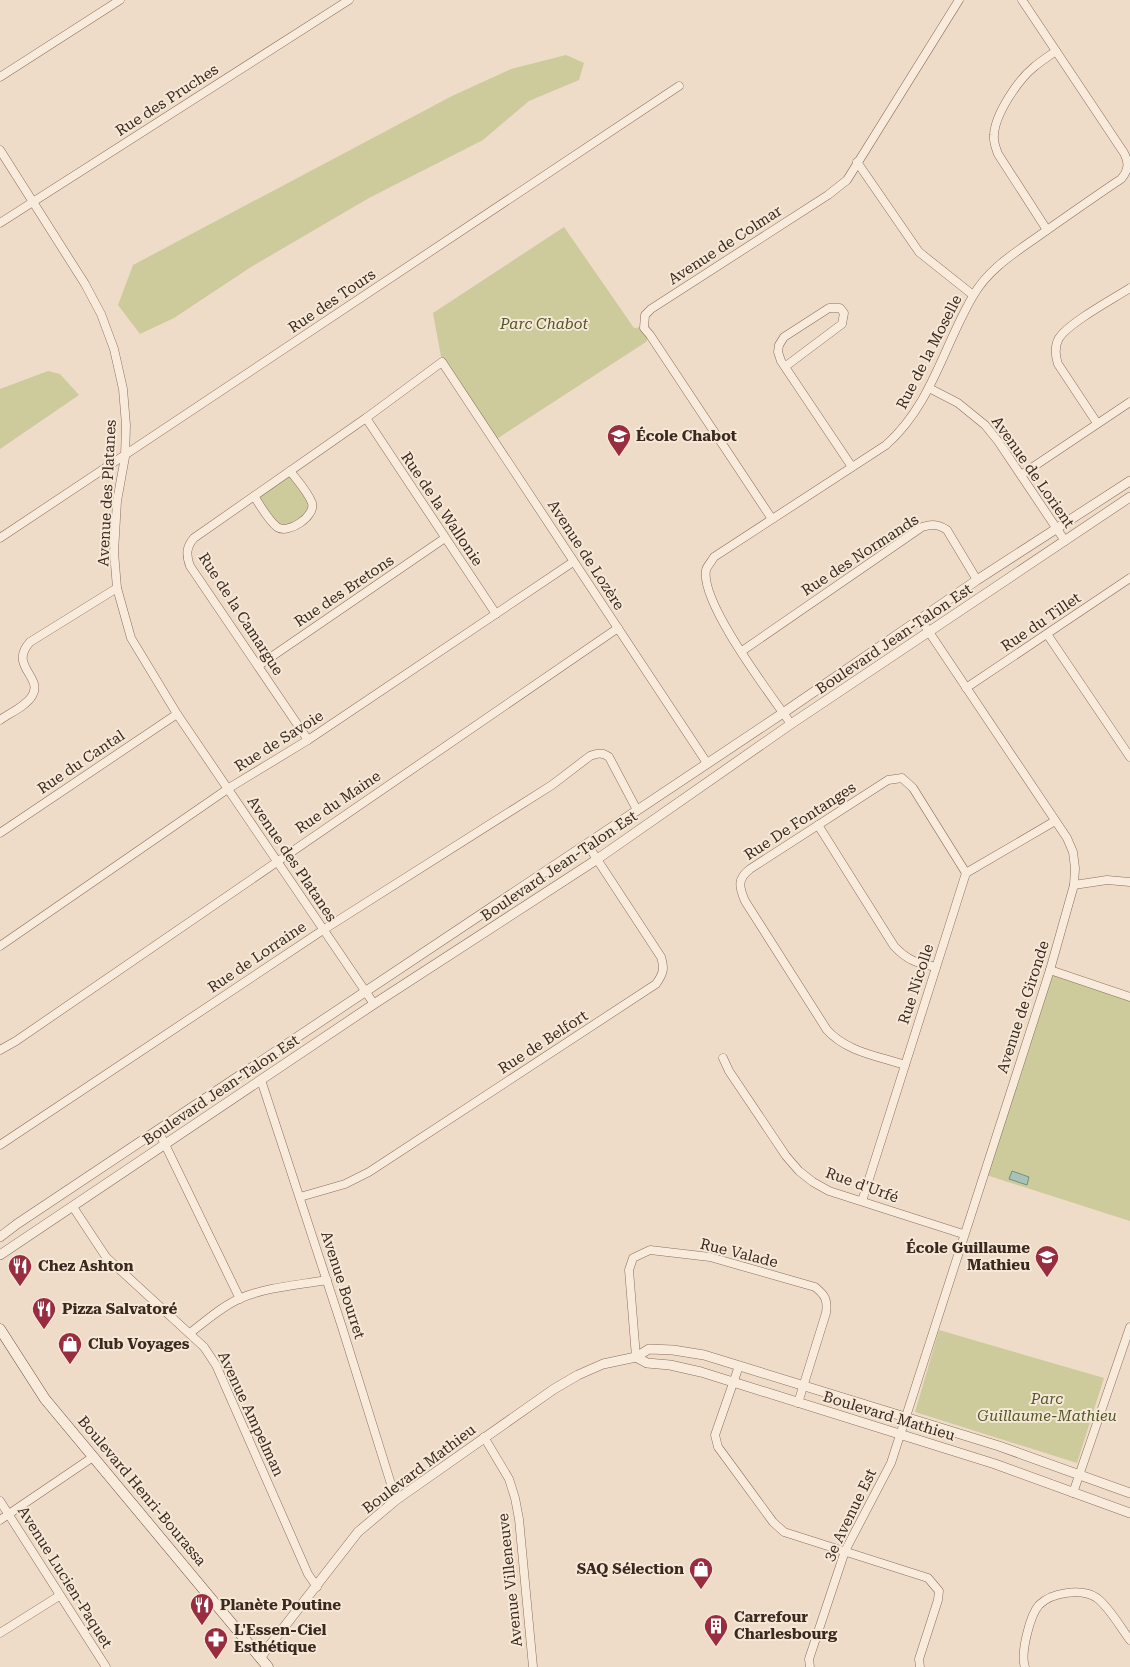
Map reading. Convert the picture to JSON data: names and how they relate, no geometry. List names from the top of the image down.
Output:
{
  "streets": {
    "main road": ["Boulevard Henri-Bourassa"],
    "street": [
      "Rue des Pruches",
      "Avenue de Colmar",
      "Rue des Tours",
      "Rue de la Moselle",
      "Avenue de Lorient",
      "Avenue des Platanes",
      "Rue de la Wallonie",
      "Avenue de Lozère",
      "Rue des Normands",
      "Rue des Bretons",
      "Rue de la Camargue",
      "Rue du Tillet",
      "Boulevard Jean-Talon Est",
      "Rue de Savoie",
      "Rue du Cantal",
      "Rue du Maine",
      "Rue De Fontanges",
      "Rue de Lorraine",
      "Rue Nicolle",
      "Avenue de Gironde",
      "Rue de Belfort",
      "Rue d'Urfé",
      "Rue Valade",
      "Avenue Bourret",
      "Avenue Ampelman",
      "Boulevard Mathieu",
      "3e Avenue Est",
      "Avenue Lucien-Paquet",
      "Avenue Villeneuve"
    ]
  },
  "crossings": [
    ["Rue des Pruches", "Avenue des Platanes"],
    ["Avenue de Colmar", "Rue de la Moselle"],
    ["Rue des Tours", "Avenue des Platanes"],
    ["Rue de la Moselle", "Avenue de Lorient"],
    ["Rue de la Moselle", "Rue des Normands"],
    ["Rue de la Moselle", "Boulevard Jean-Talon Est"],
    ["Avenue de Lorient", "Boulevard Jean-Talon Est"],
    ["Avenue des Platanes", "Boulevard Jean-Talon Est"],
    ["Avenue des Platanes", "Rue de Savoie"],
    ["Avenue des Platanes", "Rue du Cantal"],
    ["Avenue des Platanes", "Rue du Maine"],
    ["Avenue des Platanes", "Rue de Lorraine"],
    ["Rue de la Wallonie", "Rue des Bretons"],
    ["Rue de la Wallonie", "Rue de la Camargue"],
    ["Rue de la Wallonie", "Rue de Savoie"],
    ["Avenue de Lozère", "Rue de la Camargue"],
    ["Avenue de Lozère", "Boulevard Jean-Talon Est"],
    ["Avenue de Lozère", "Rue de Savoie"],
    ["Avenue de Lozère", "Rue du Maine"],
    ["Rue des Normands", "Boulevard Jean-Talon Est"],
    ["Rue des Bretons", "Rue de la Camargue"],
    ["Rue de la Camargue", "Rue de Savoie"],
    ["Rue du Tillet", "Avenue de Gironde"],
    ["Boulevard Jean-Talon Est", "Rue de Lorraine"],
    ["Boulevard Jean-Talon Est", "Avenue de Gironde"],
    ["Boulevard Jean-Talon Est", "Rue de Belfort"],
    ["Boulevard Jean-Talon Est", "Avenue Bourret"],
    ["Boulevard Jean-Talon Est", "Avenue Ampelman"],
    ["Rue De Fontanges", "Rue Nicolle"],
    ["Rue Nicolle", "Rue d'Urfé"],
    ["Avenue de Gironde", "Rue d'Urfé"],
    ["Avenue de Gironde", "Boulevard Mathieu"],
    ["Avenue de Gironde", "3e Avenue Est"],
    ["Rue de Belfort", "Avenue Bourret"],
    ["Rue Valade", "Boulevard Mathieu"],
    ["Avenue Bourret", "Boulevard Mathieu"],
    ["Avenue Ampelman", "Boulevard Mathieu"],
    ["Boulevard Mathieu", "Boulevard Henri-Bourassa"],
    ["Boulevard Mathieu", "3e Avenue Est"],
    ["Boulevard Mathieu", "Avenue Villeneuve"]
  ],
  "parks": ["Parc Chabot", "Parc Guillaume-Mathieu"],
  "places": {
    "school or university": ["École Chabot", "École Guillaume Mathieu"],
    "restaurant": ["Chez Ashton", "Pizza Salvatoré", "Planète Poutine"],
    "shop": ["Club Voyages", "SAQ Sélection"],
    "building": ["Carrefour Charlesbourg"],
    "pharmacy": ["L'Essen-Ciel Esthétique"]
  }
}
